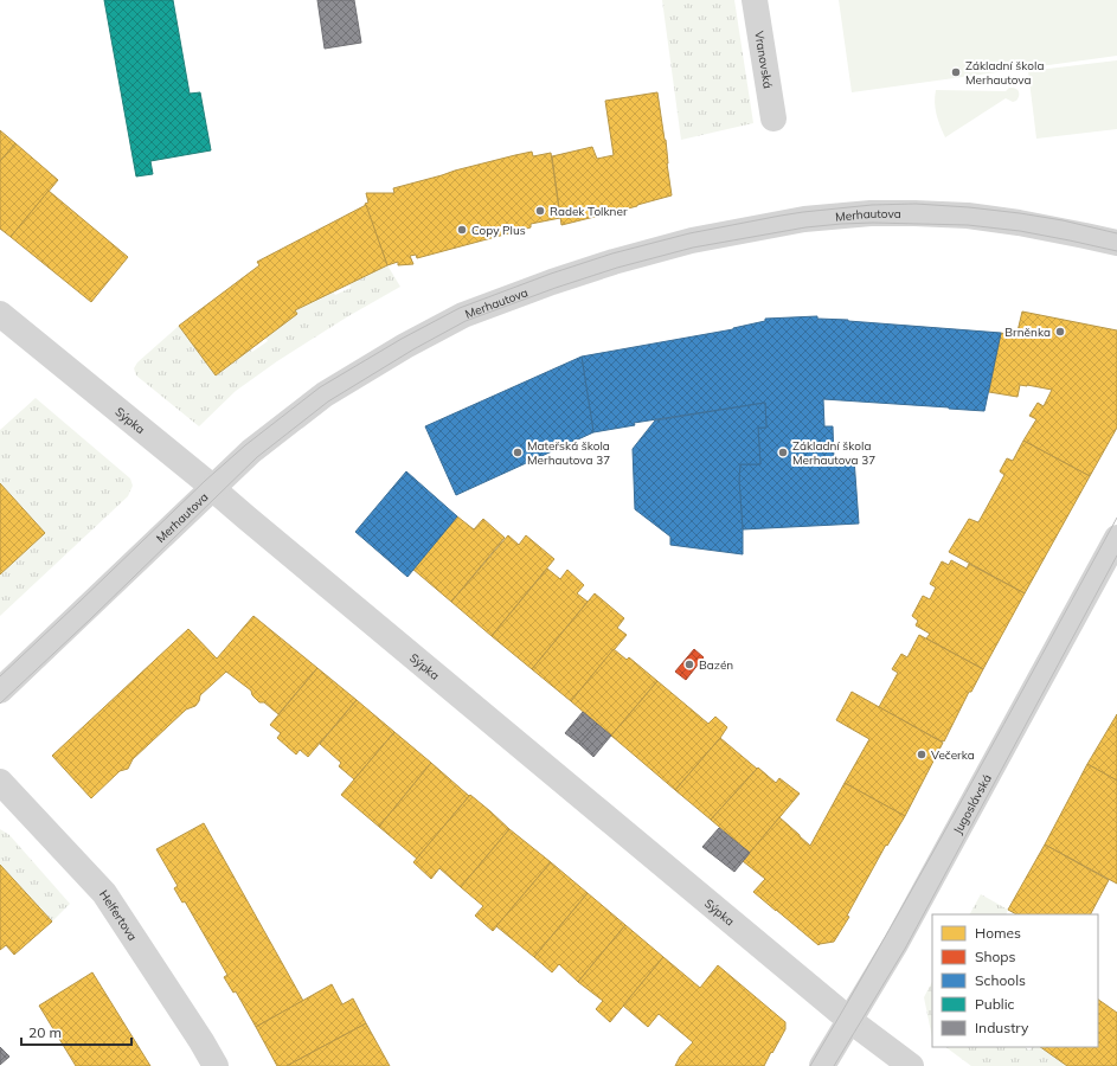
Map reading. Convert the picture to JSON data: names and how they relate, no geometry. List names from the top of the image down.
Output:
{
  "streets": {
    "street": [
      "Vranovská",
      "Merhautova",
      "Sýpka",
      "Jugoslávská",
      "Helfertova"
    ]
  },
  "crossings": [
    ["Merhautova", "Sýpka"],
    ["Sýpka", "Jugoslávská"]
  ],
  "places": [
    "Základní škola Merhautova",
    "Radek Tolkner",
    "Copy Plus",
    "Brněnka",
    "Mateřská škola Merhautova 37",
    "Základní škola Merhautova 37",
    "Bazén",
    "Večerka"
  ],
  "legend": [
    "Homes",
    "Shops",
    "Schools",
    "Public",
    "Industry"
  ],
  "scale_bar": "20 m"
}
